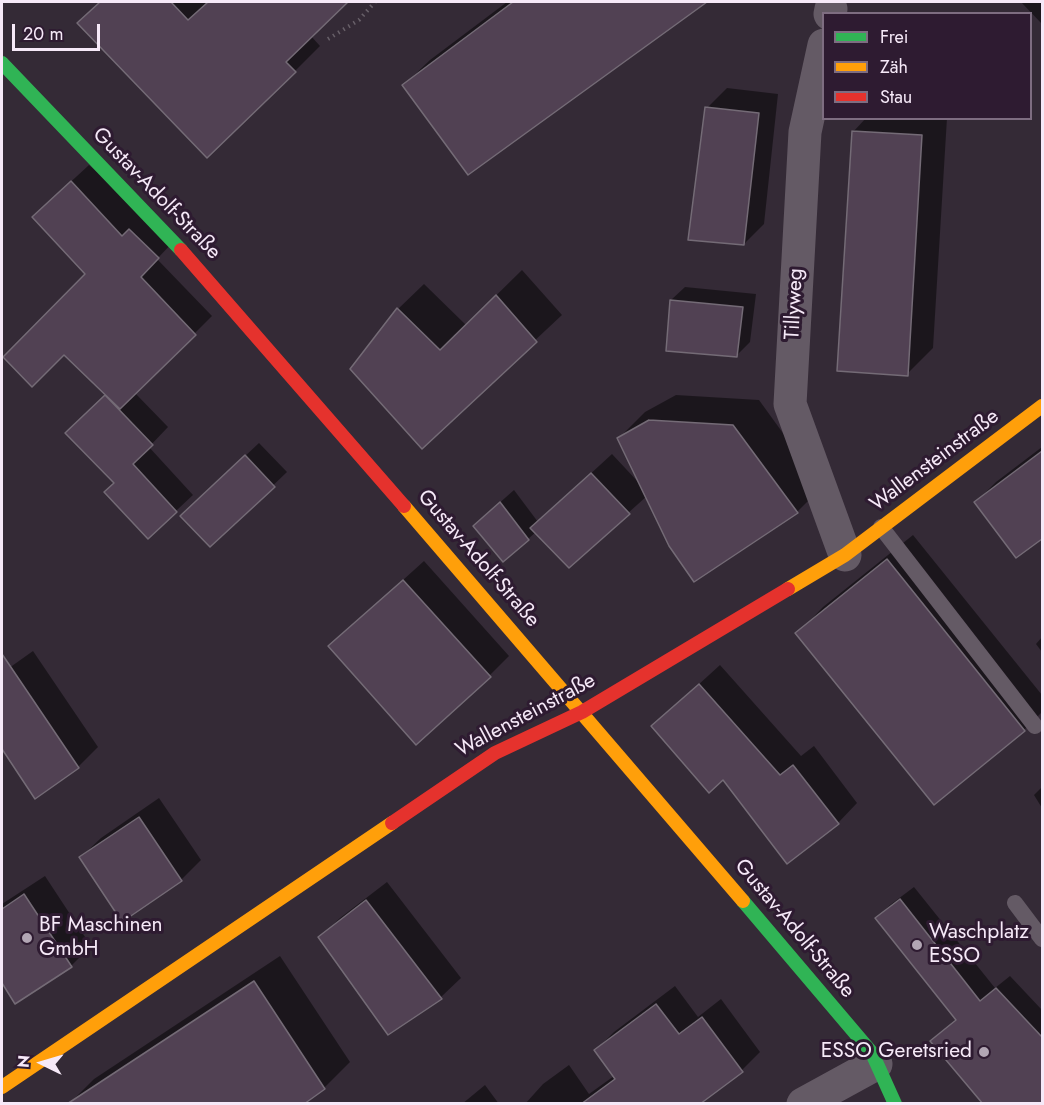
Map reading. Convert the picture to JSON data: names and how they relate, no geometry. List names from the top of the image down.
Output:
{
  "streets": {
    "street": ["Gustav-Adolf-Straße", "Tillyweg", "Wallensteinstraße"]
  },
  "crossings": [
    ["Gustav-Adolf-Straße", "Wallensteinstraße"],
    ["Tillyweg", "Wallensteinstraße"]
  ],
  "places": ["BF Maschinen GmbH", "Waschplatz ESSO", "ESSO Geretsried"],
  "legend": ["Frei", "Zäh", "Stau"],
  "scale_bar": "20 m",
  "north": "left"
}
